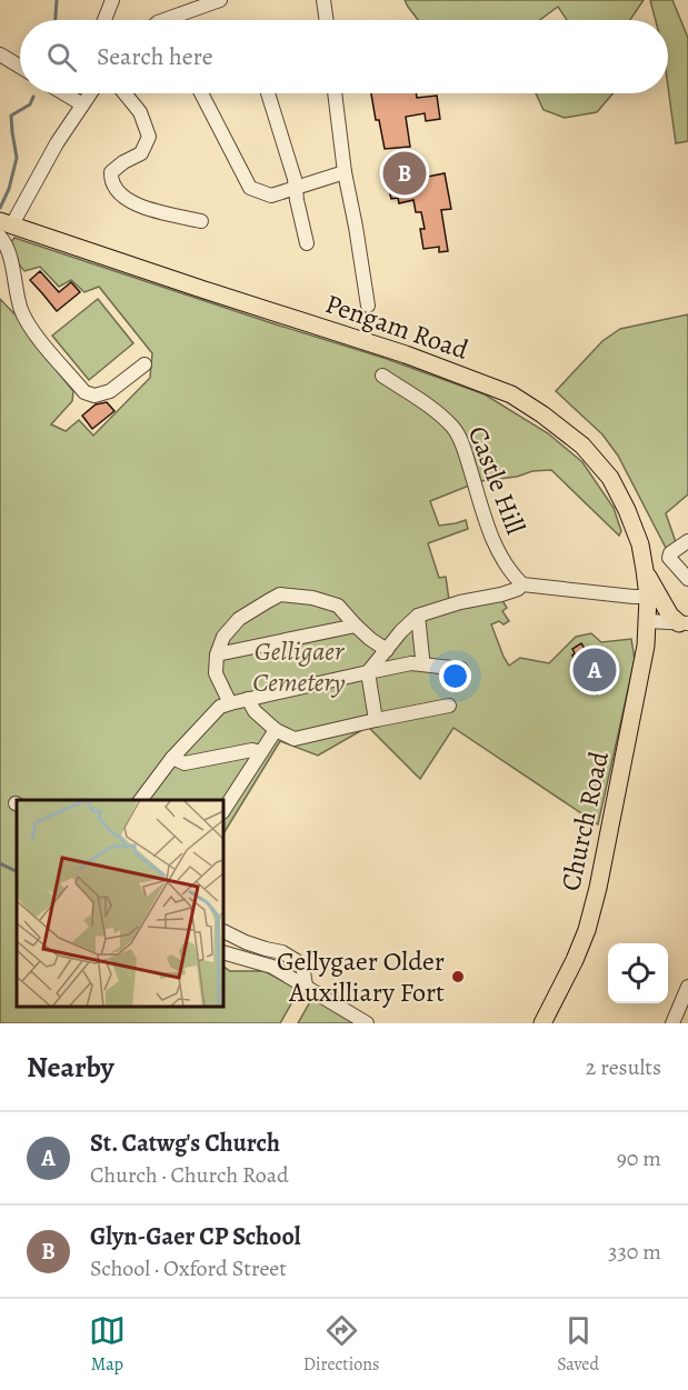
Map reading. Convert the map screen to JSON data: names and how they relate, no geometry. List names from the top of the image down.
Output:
{
  "streets": {
    "main road": ["Pengam Road", "Church Road"],
    "street": ["Castle Hill"]
  },
  "crossings": [
    ["Pengam Road", "Church Road"]
  ],
  "parks": ["Gelligaer Cemetery"],
  "places": ["Gellygaer Older Auxilliary Fort"],
  "page": {
    "search": "Search here",
    "pins": ["B", "A"],
    "heading": ["Nearby", "2 results"],
    "list": [
      {
        "mark": "A",
        "name": "St. Catwg's Church",
        "note": "Church · Church Road",
        "value": "90 m"
      },
      {
        "mark": "B",
        "name": "Glyn-Gaer CP School",
        "note": "School · Oxford Street",
        "value": "330 m"
      }
    ],
    "nav": ["Map", "Directions", "Saved"]
  }
}
